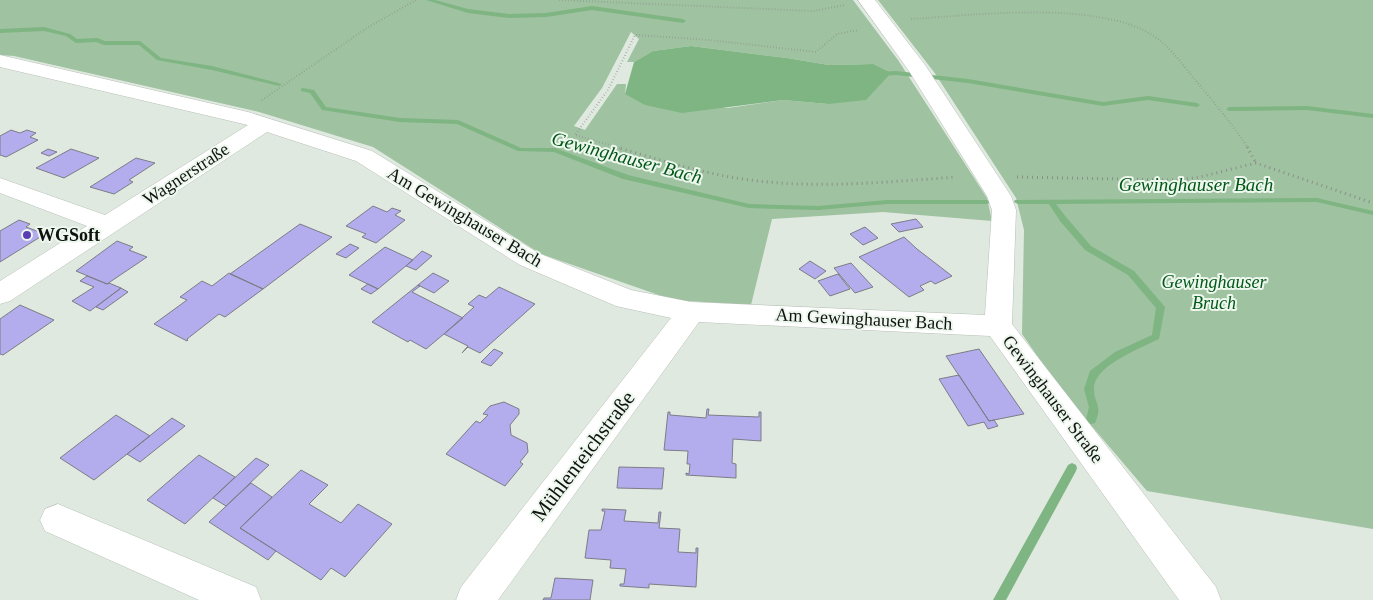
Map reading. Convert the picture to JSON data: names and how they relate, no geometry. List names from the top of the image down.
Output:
{
  "streets": {
    "street": [
      "Wagnerstraße",
      "Am Gewinghauser Bach",
      "Gewinghauser Straße",
      "Mühlenteichstraße"
    ]
  },
  "crossings": [
    ["Wagnerstraße", "Am Gewinghauser Bach"],
    ["Am Gewinghauser Bach", "Gewinghauser Straße"],
    ["Am Gewinghauser Bach", "Mühlenteichstraße"]
  ],
  "water": ["Gewinghauser Bach"],
  "parks": ["Gewinghauser Bruch"],
  "places": ["WGSoft"]
}
